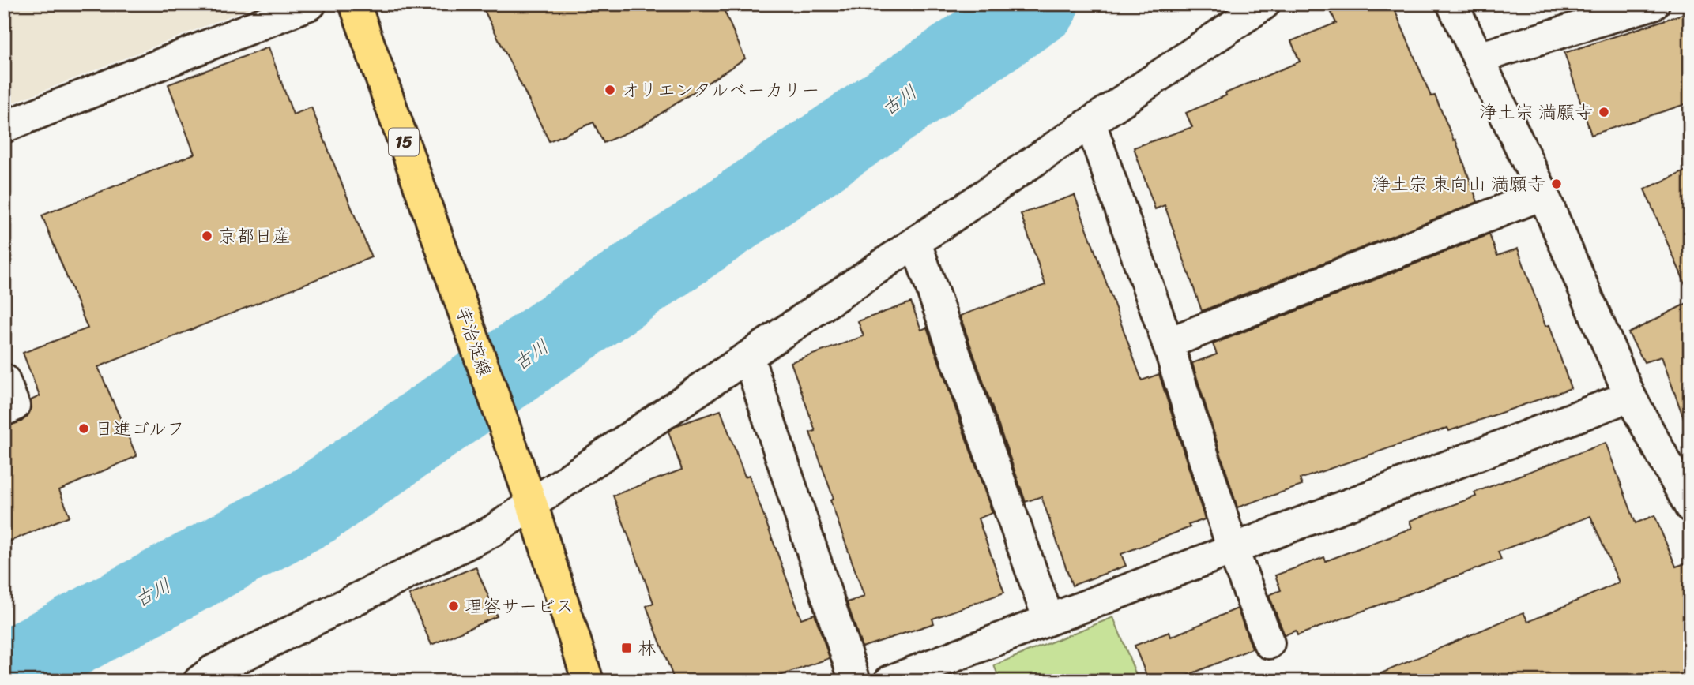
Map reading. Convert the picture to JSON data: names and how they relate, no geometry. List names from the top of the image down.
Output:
{
  "streets": {
    "main road": ["15", "宇治淀線"]
  },
  "water": ["古川"],
  "places": {
    "other": [
      "オリエンタルベーカリー",
      "浄土宗 満願寺",
      "浄土宗 東向山 満願寺",
      "京都日産",
      "日進ゴルフ",
      "理容サービス"
    ],
    "transit": ["林"]
  }
}
